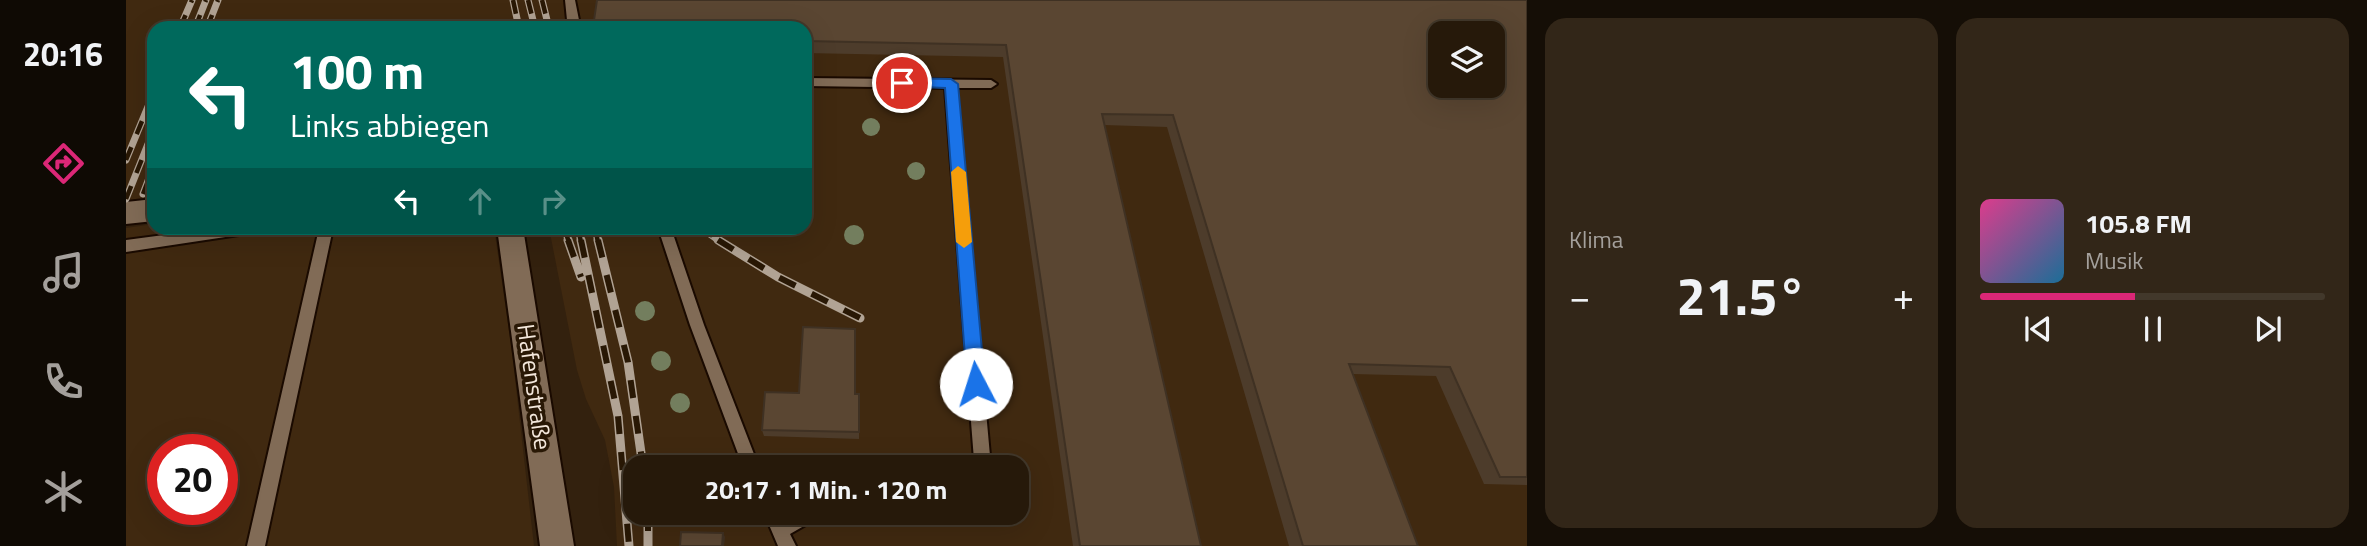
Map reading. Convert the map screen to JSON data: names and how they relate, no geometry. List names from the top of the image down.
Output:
{
  "streets": {
    "street": ["Hafenstraße"]
  },
  "page": {
    "tabs": "20:16",
    "tile": "Klima",
    "turn": ["100 m", "Links abbiegen"],
    "song": ["105.8 FM", "Musik"],
    "heat": ["−", "21.5°", "+"],
    "limit": "20",
    "trip": "20:17 · 1 Min. · 120 m"
  }
}
